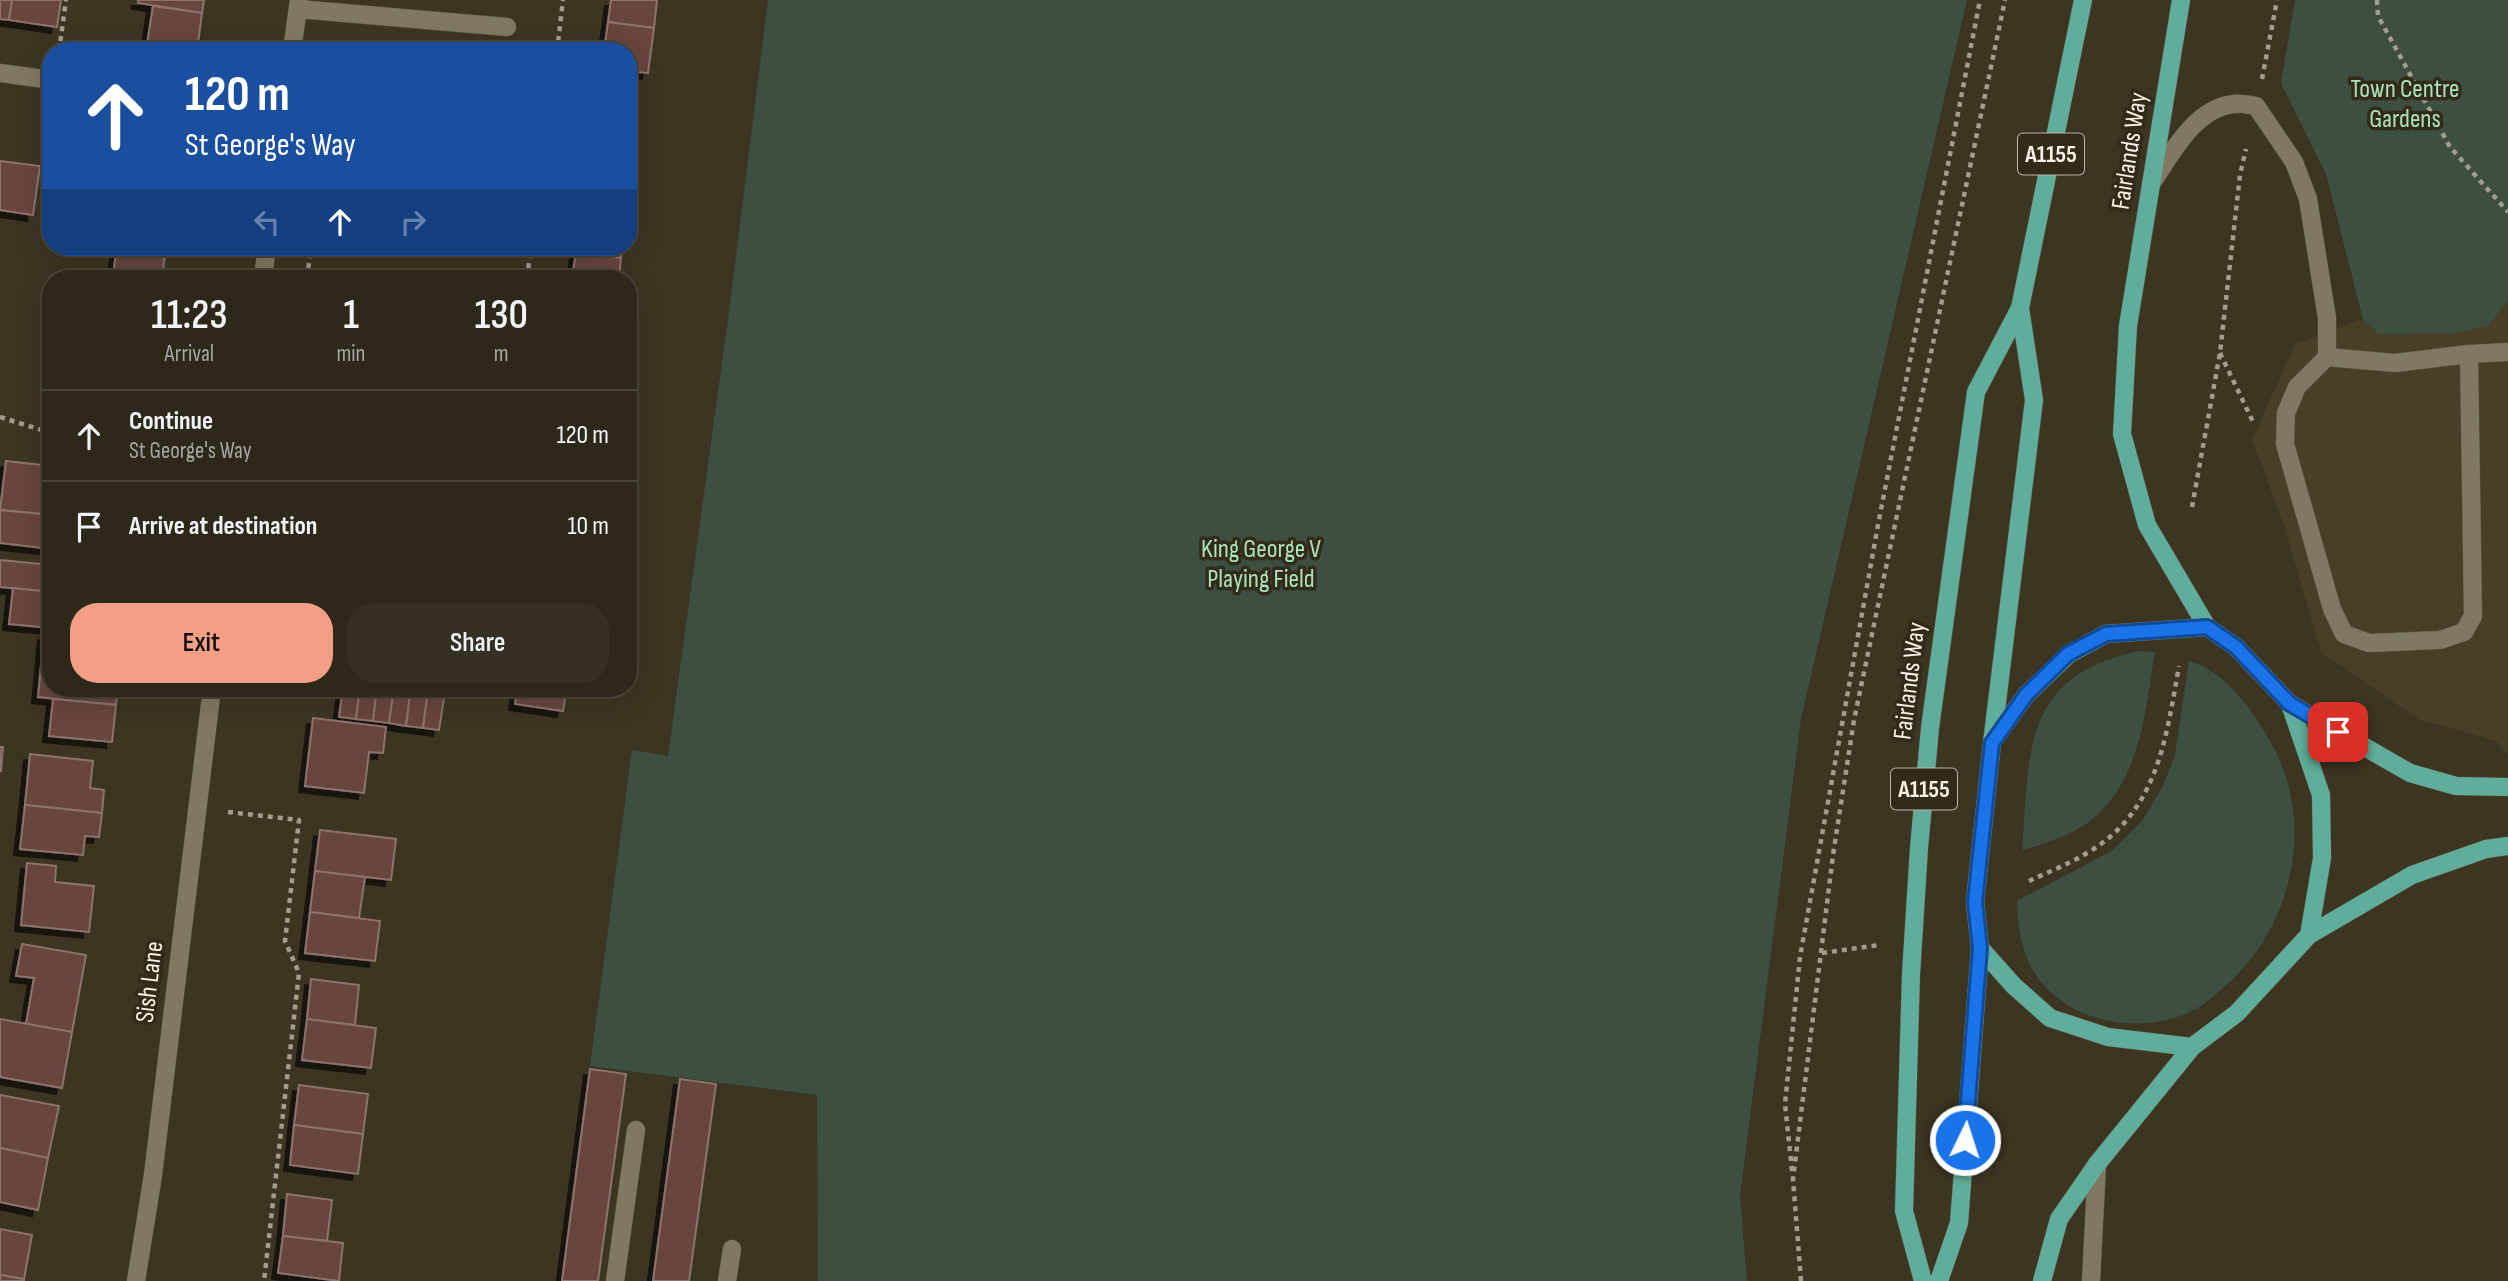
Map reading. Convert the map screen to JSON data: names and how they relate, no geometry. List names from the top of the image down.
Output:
{
  "streets": {
    "main road": ["Fairlands Way", "A1155"],
    "street": ["Sish Lane"]
  },
  "parks": ["Town Centre Gardens", "King George V Playing Field"],
  "page": {
    "turn": ["120 m", "St George's Way"],
    "eta": [
      "11:23",
      "Arrival",
      "1",
      "min",
      "130",
      "m"
    ],
    "list": [
      {
        "name": "Continue",
        "note": "St George's Way",
        "value": "120 m"
      },
      {
        "name": "Arrive at destination",
        "value": "10 m"
      }
    ],
    "buttons": ["Exit", "Share"]
  }
}
